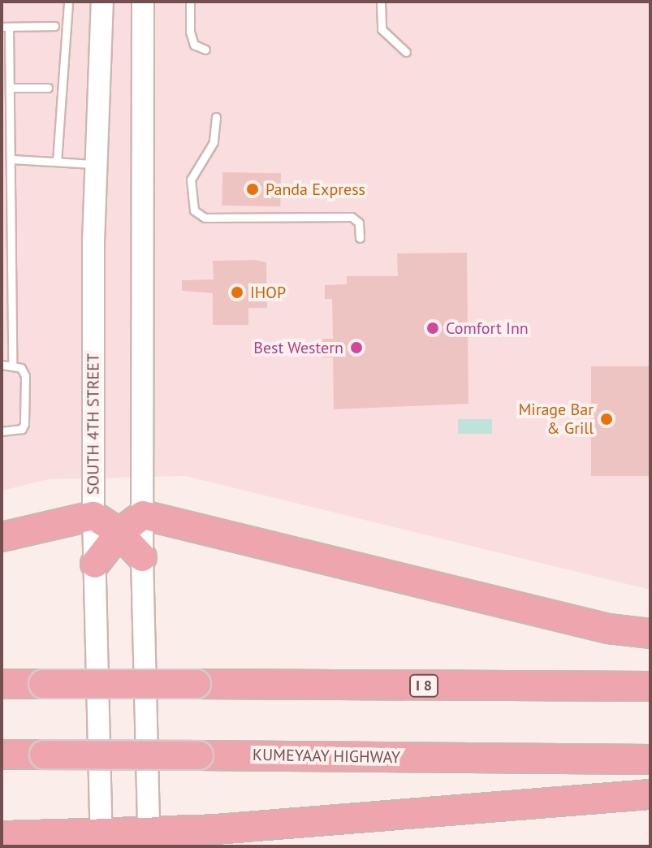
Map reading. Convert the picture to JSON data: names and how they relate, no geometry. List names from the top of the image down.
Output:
{
  "streets": {
    "highway": ["I 8", "KUMEYAAY HIGHWAY"],
    "main road": ["SOUTH 4TH STREET"]
  },
  "places": [
    "Panda Express",
    "IHOP",
    "Comfort Inn",
    "Best Western",
    "Mirage Bar & Grill"
  ]
}
